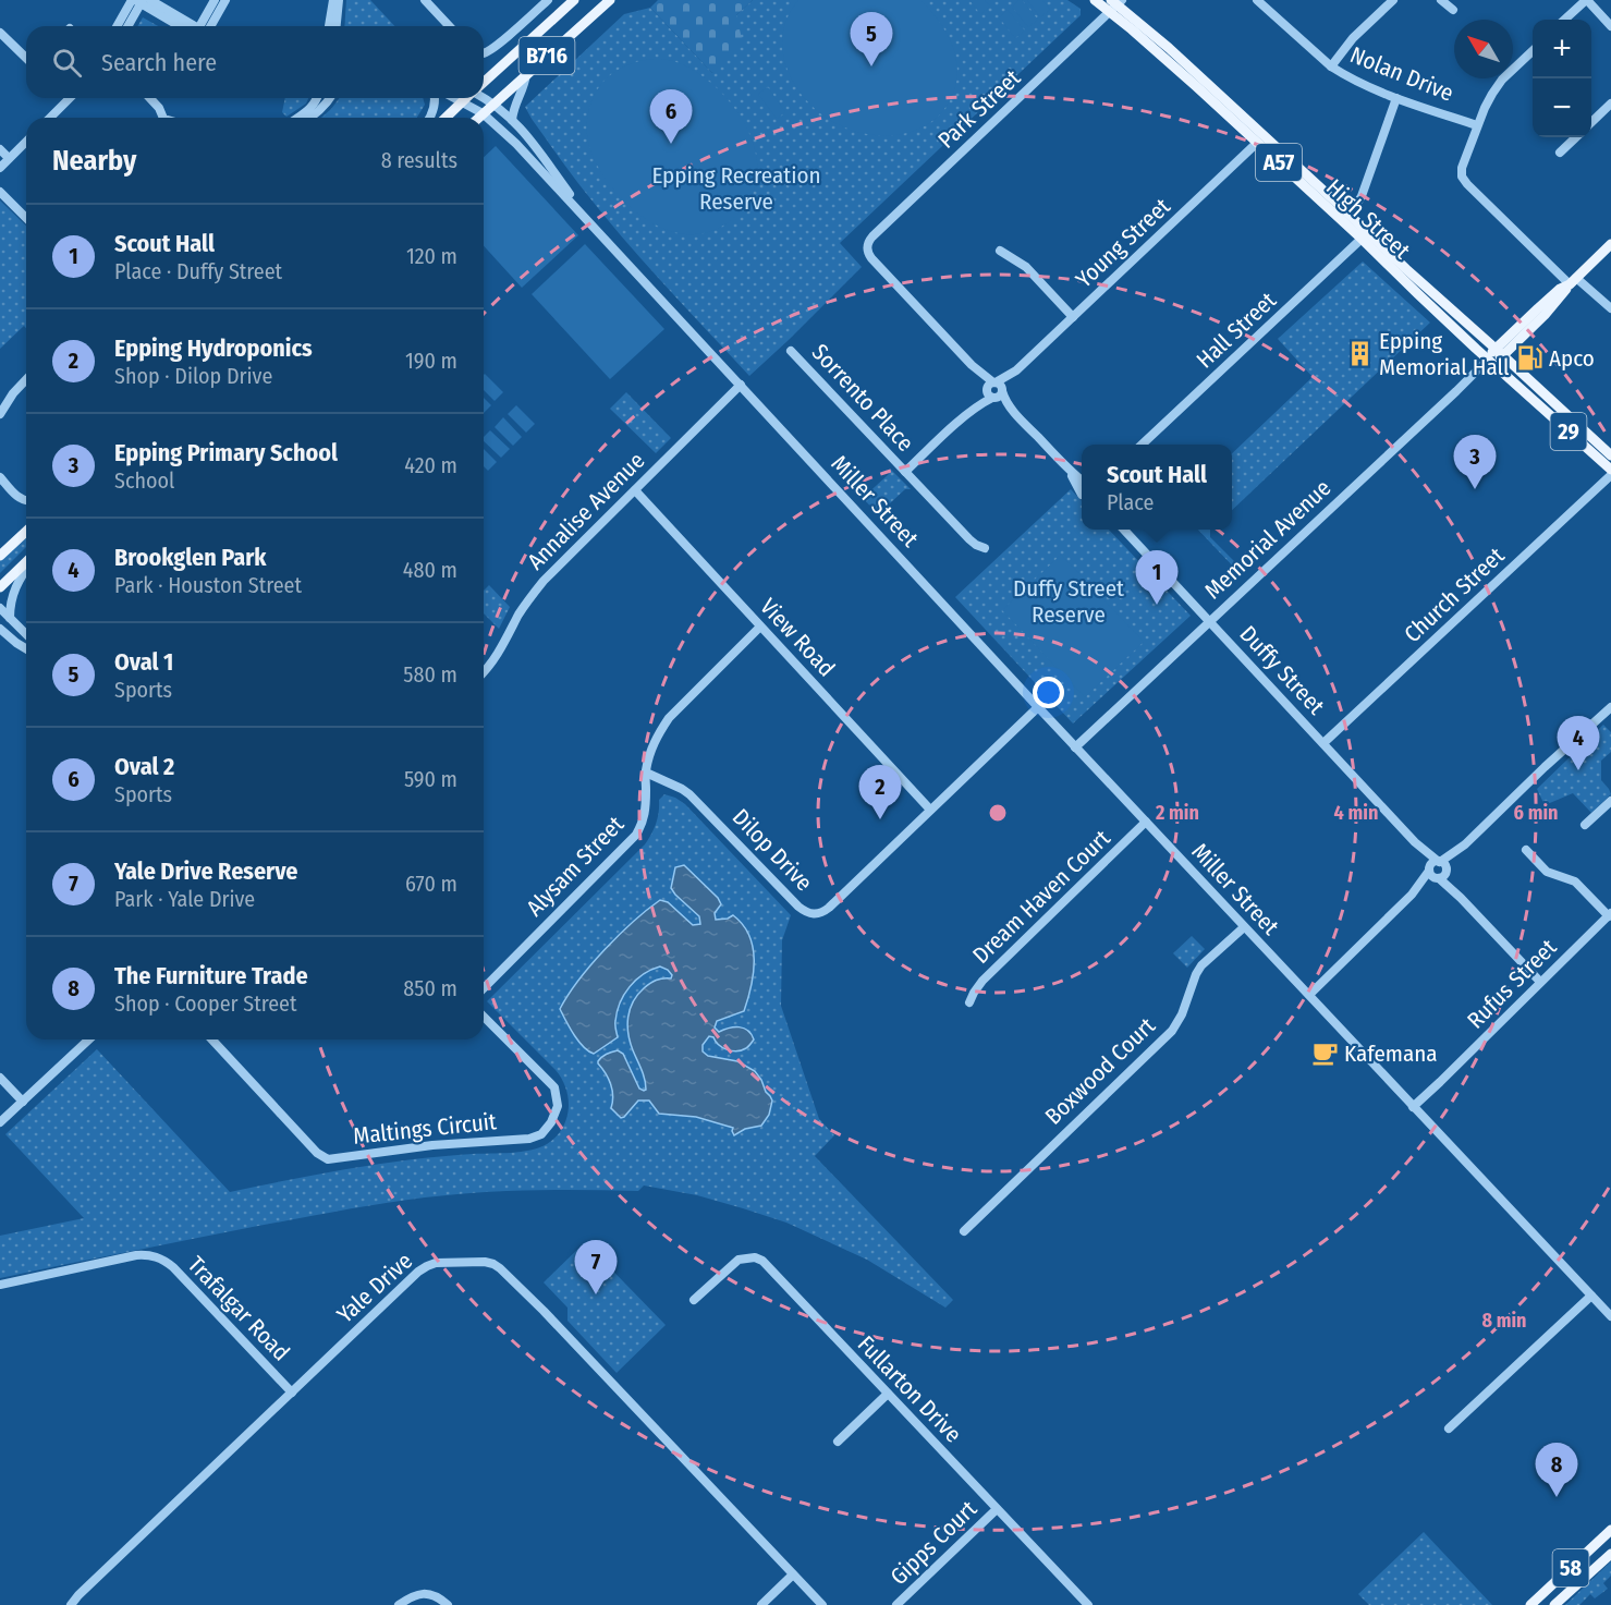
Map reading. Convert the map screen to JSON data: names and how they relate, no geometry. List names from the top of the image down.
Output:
{
  "streets": {
    "main road": [
      "B716",
      "A57",
      "High Street",
      "29",
      "Memorial Avenue",
      "58"
    ],
    "street": [
      "Nolan Drive",
      "Park Street",
      "Young Street",
      "Hall Street",
      "Sorrento Place",
      "Miller Street",
      "Annalise Avenue",
      "Church Street",
      "View Road",
      "Duffy Street",
      "Dilop Drive",
      "Alysam Street",
      "Dream Haven Court",
      "Rufus Street",
      "Boxwood Court",
      "Maltings Circuit",
      "Yale Drive",
      "Trafalgar Road",
      "Fullarton Drive",
      "Gipps Court"
    ]
  },
  "crossings": [
    ["B716", "Miller Street"],
    ["Park Street", "High Street"],
    ["Park Street", "Young Street"],
    ["High Street", "Young Street"],
    ["High Street", "Hall Street"],
    ["High Street", "Memorial Avenue"],
    ["Young Street", "Sorrento Place"],
    ["Miller Street", "Annalise Avenue"],
    ["Miller Street", "Memorial Avenue"],
    ["Miller Street", "Dilop Drive"],
    ["Miller Street", "Dream Haven Court"],
    ["Miller Street", "Rufus Street"],
    ["Miller Street", "Boxwood Court"],
    ["Annalise Avenue", "View Road"],
    ["Memorial Avenue", "Duffy Street"],
    ["Church Street", "Duffy Street"],
    ["View Road", "Dilop Drive"],
    ["View Road", "Alysam Street"],
    ["Dilop Drive", "Alysam Street"],
    ["Yale Drive", "Trafalgar Road"],
    ["Fullarton Drive", "Gipps Court"]
  ],
  "parks": ["Epping Recreation Reserve", "Duffy Street Reserve"],
  "places": {
    "building": ["Epping Memorial Hall"],
    "fuel station": ["Apco"],
    "cafe": ["Kafemana"]
  },
  "north": "top left",
  "page": {
    "pins": [
      "5",
      "6",
      "3",
      "1",
      "4",
      "2",
      "7",
      "8"
    ],
    "map_buttons": ["+", "−"],
    "search": "Search here",
    "heading": ["Nearby", "8 results"],
    "list": [
      {
        "mark": "1",
        "name": "Scout Hall",
        "note": "Place · Duffy Street",
        "value": "120 m"
      },
      {
        "mark": "2",
        "name": "Epping Hydroponics",
        "note": "Shop · Dilop Drive",
        "value": "190 m"
      },
      {
        "mark": "3",
        "name": "Epping Primary School",
        "note": "School",
        "value": "420 m"
      },
      {
        "mark": "4",
        "name": "Brookglen Park",
        "note": "Park · Houston Street",
        "value": "480 m"
      },
      {
        "mark": "5",
        "name": "Oval 1",
        "note": "Sports",
        "value": "580 m"
      },
      {
        "mark": "6",
        "name": "Oval 2",
        "note": "Sports",
        "value": "590 m"
      },
      {
        "mark": "7",
        "name": "Yale Drive Reserve",
        "note": "Park · Yale Drive",
        "value": "670 m"
      },
      {
        "mark": "8",
        "name": "The Furniture Trade",
        "note": "Shop · Cooper Street",
        "value": "850 m"
      }
    ],
    "popup": ["Scout Hall", "Place"]
  },
  "rings": [
    "2 min",
    "4 min",
    "6 min",
    "8 min"
  ]
}
